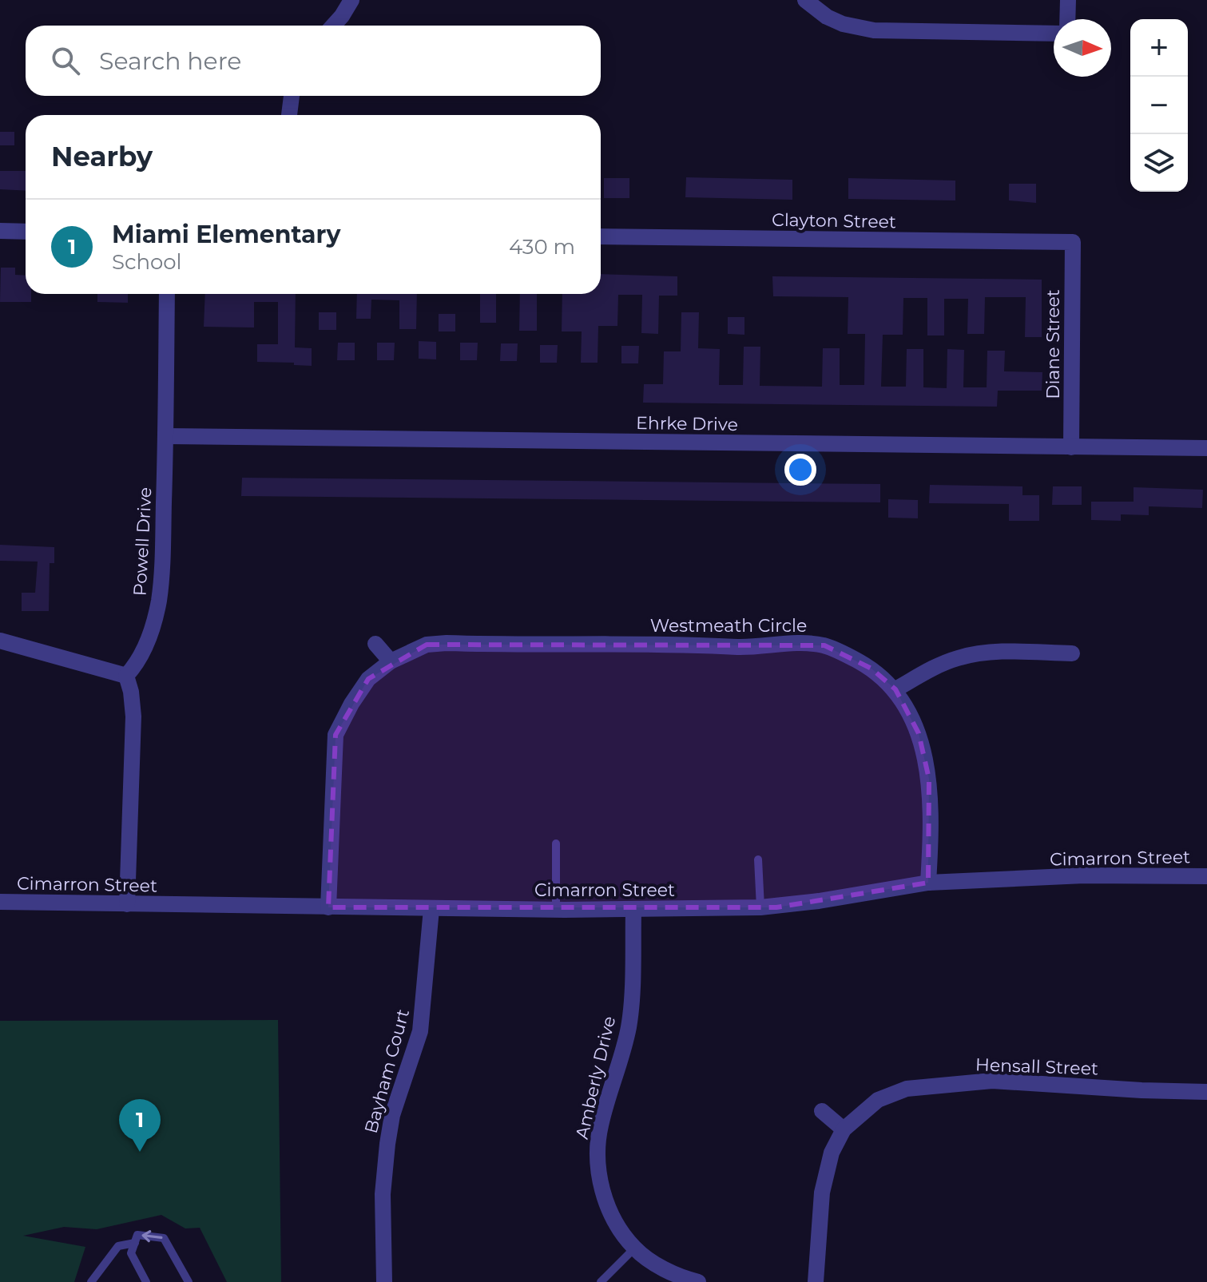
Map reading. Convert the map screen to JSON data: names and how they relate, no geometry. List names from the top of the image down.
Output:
{
  "streets": {
    "street": [
      "Clayton Street",
      "Diane Street",
      "Ehrke Drive",
      "Powell Drive",
      "Westmeath Circle",
      "Cimarron Street",
      "Hensall Street",
      "Bayham Court",
      "Amberly Drive"
    ]
  },
  "crossings": [
    ["Clayton Street", "Diane Street"],
    ["Diane Street", "Ehrke Drive"],
    ["Ehrke Drive", "Powell Drive"],
    ["Westmeath Circle", "Cimarron Street"],
    ["Cimarron Street", "Bayham Court"],
    ["Cimarron Street", "Amberly Drive"]
  ],
  "north": "right",
  "page": {
    "map_buttons": ["+", "−"],
    "search": "Search here",
    "heading": "Nearby",
    "list": [
      {
        "mark": "1",
        "name": "Miami Elementary",
        "note": "School",
        "value": "430 m"
      }
    ],
    "pins": "1"
  }
}
